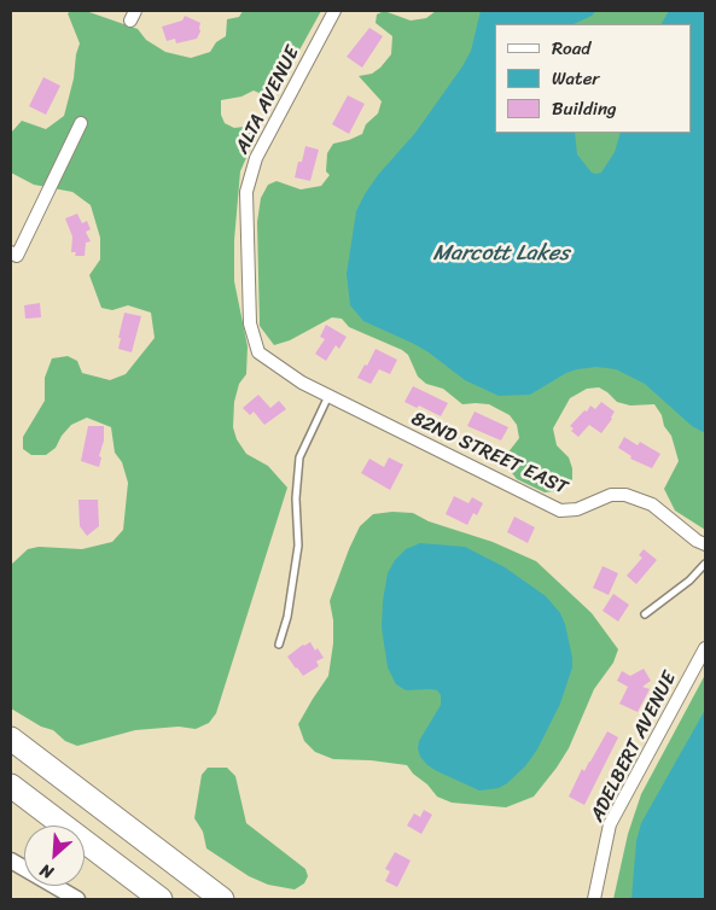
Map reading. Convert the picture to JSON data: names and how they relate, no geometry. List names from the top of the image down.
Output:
{
  "streets": {
    "street": ["ALTA AVENUE", "82ND STREET EAST", "ADELBERT AVENUE"]
  },
  "crossings": [
    ["ALTA AVENUE", "82ND STREET EAST"]
  ],
  "water": ["Marcott Lakes"],
  "legend": ["Road", "Water", "Building"],
  "north": "bottom left"
}
